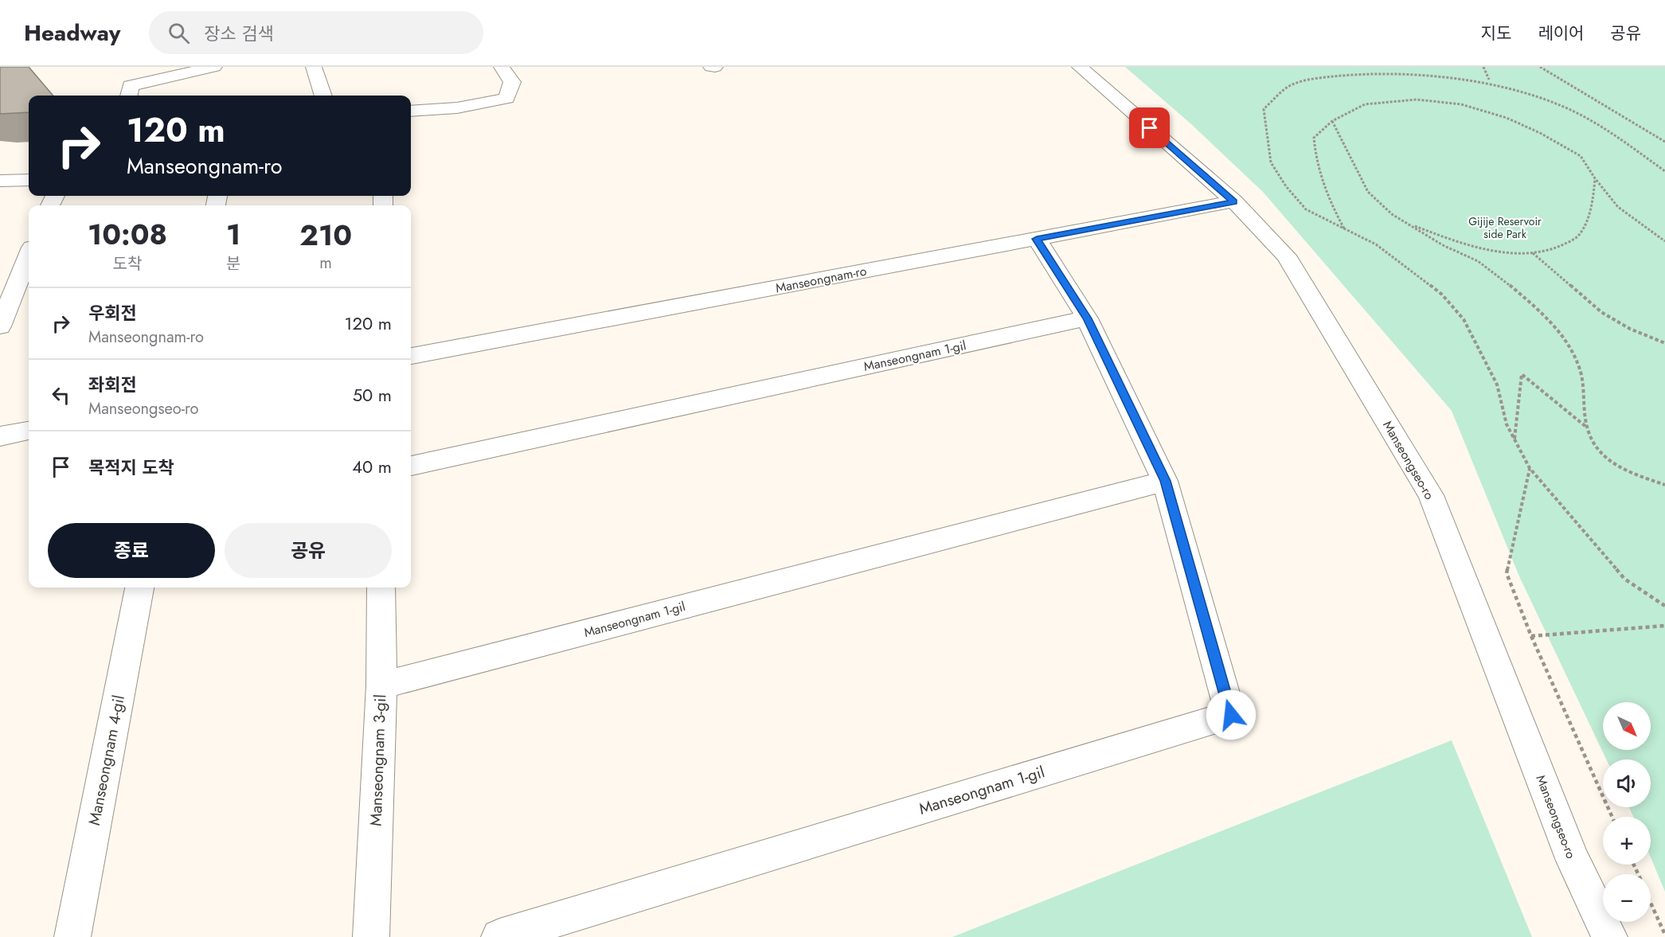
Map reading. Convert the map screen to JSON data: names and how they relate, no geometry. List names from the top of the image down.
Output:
{
  "streets": {
    "street": [
      "Manseongnam-ro",
      "Manseongnam 1-gil",
      "Manseongseo-ro",
      "Manseongnam 4-gil",
      "Manseongnam 3-gil"
    ]
  },
  "crossings": [
    ["Manseongnam-ro", "Manseongnam 1-gil"],
    ["Manseongnam-ro", "Manseongseo-ro"],
    ["Manseongnam 1-gil", "Manseongnam 3-gil"]
  ],
  "parks": ["Gijije Reservoir side Park"],
  "north": "bottom right",
  "page": {
    "header": "Headway",
    "search": "장소 검색",
    "nav": ["지도", "레이어", "공유"],
    "turn": ["120 m", "Manseongnam-ro"],
    "eta": [
      "10:08",
      "도착",
      "1",
      "분",
      "210",
      "m"
    ],
    "list": [
      {
        "name": "우회전",
        "note": "Manseongnam-ro",
        "value": "120 m"
      },
      {
        "name": "좌회전",
        "note": "Manseongseo-ro",
        "value": "50 m"
      },
      {
        "name": "목적지 도착",
        "value": "40 m"
      }
    ],
    "buttons": ["종료", "공유"],
    "map_buttons": ["+", "−"]
  }
}
